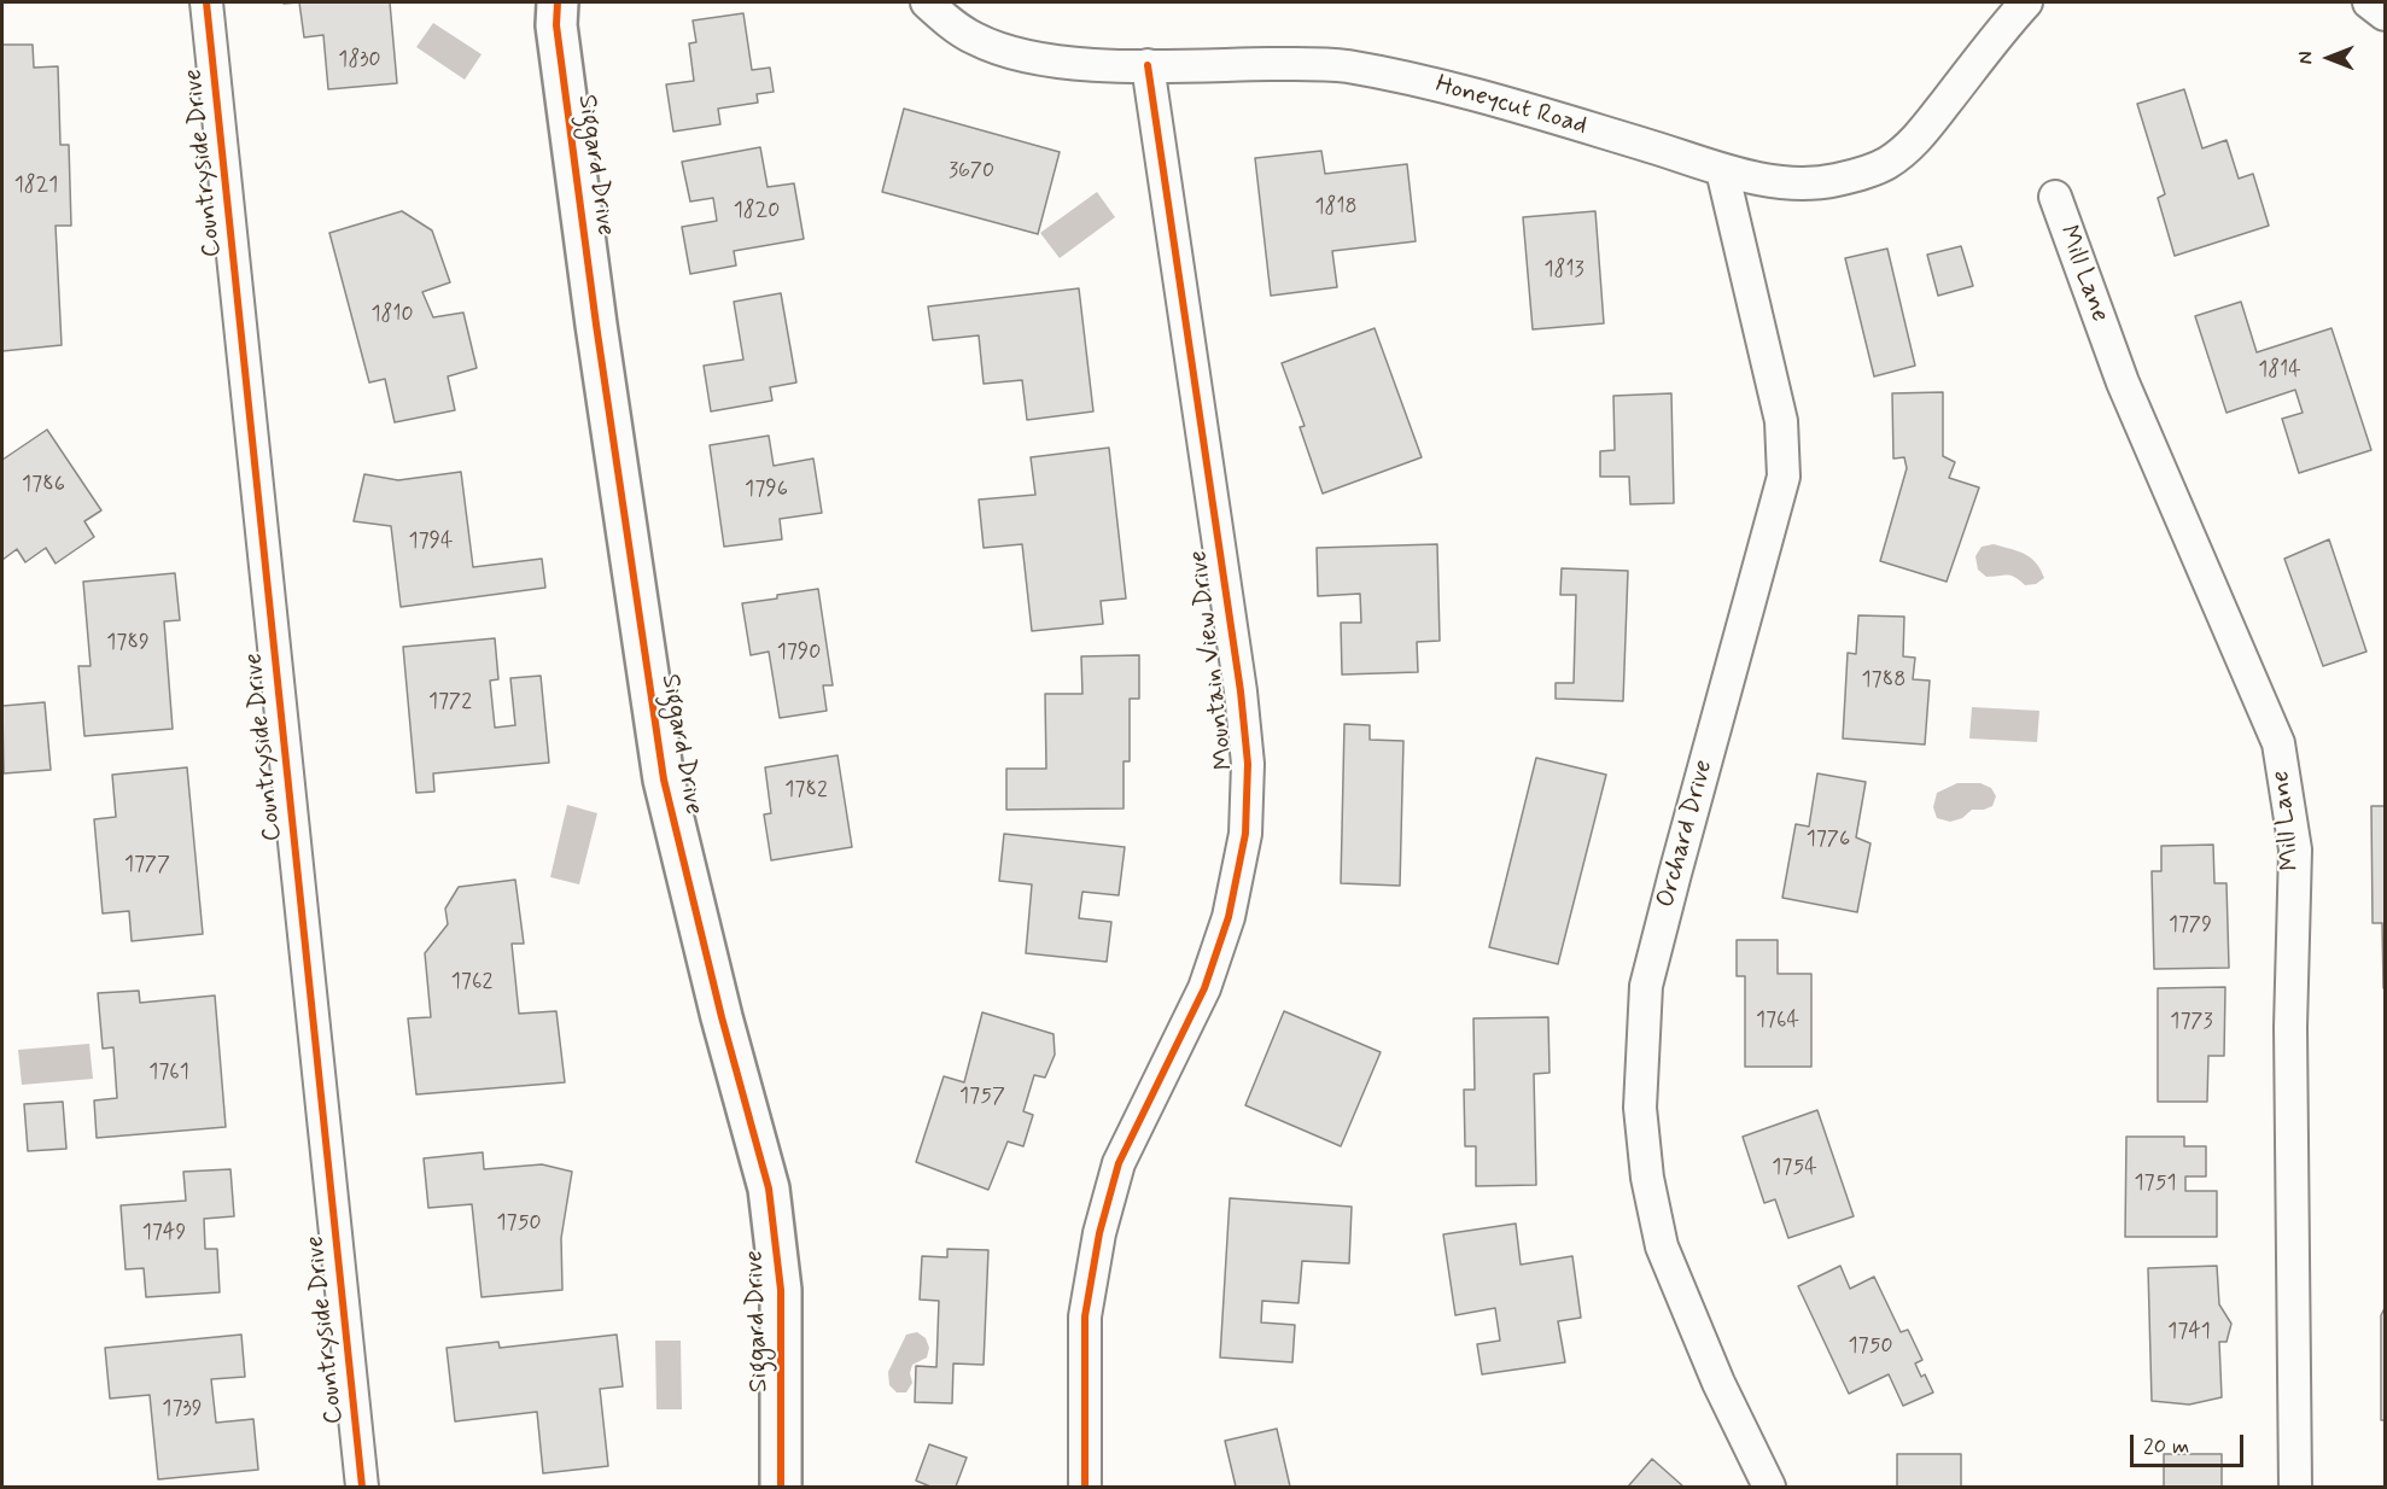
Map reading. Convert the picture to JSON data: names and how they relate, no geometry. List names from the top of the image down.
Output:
{
  "streets": {
    "street": [
      "Honeycut Road",
      "Countryside Drive",
      "Siggard Drive",
      "Mill Lane",
      "Mountain View Drive",
      "Orchard Drive"
    ]
  },
  "crossings": [
    ["Honeycut Road", "Mountain View Drive"],
    ["Honeycut Road", "Orchard Drive"]
  ],
  "house_numbers": [
    "1830",
    "3670",
    "1821",
    "1818",
    "1820",
    "1813",
    "1810",
    "1814",
    "1786",
    "1796",
    "1794",
    "1789",
    "1790",
    "1788",
    "1772",
    "1782",
    "1776",
    "1777",
    "1779",
    "1762",
    "1764",
    "1773",
    "1761",
    "1757",
    "1754",
    "1751",
    "1750",
    "1749",
    "1741",
    "1750",
    "1739"
  ],
  "scale_bar": "20 m",
  "north": "left"
}
